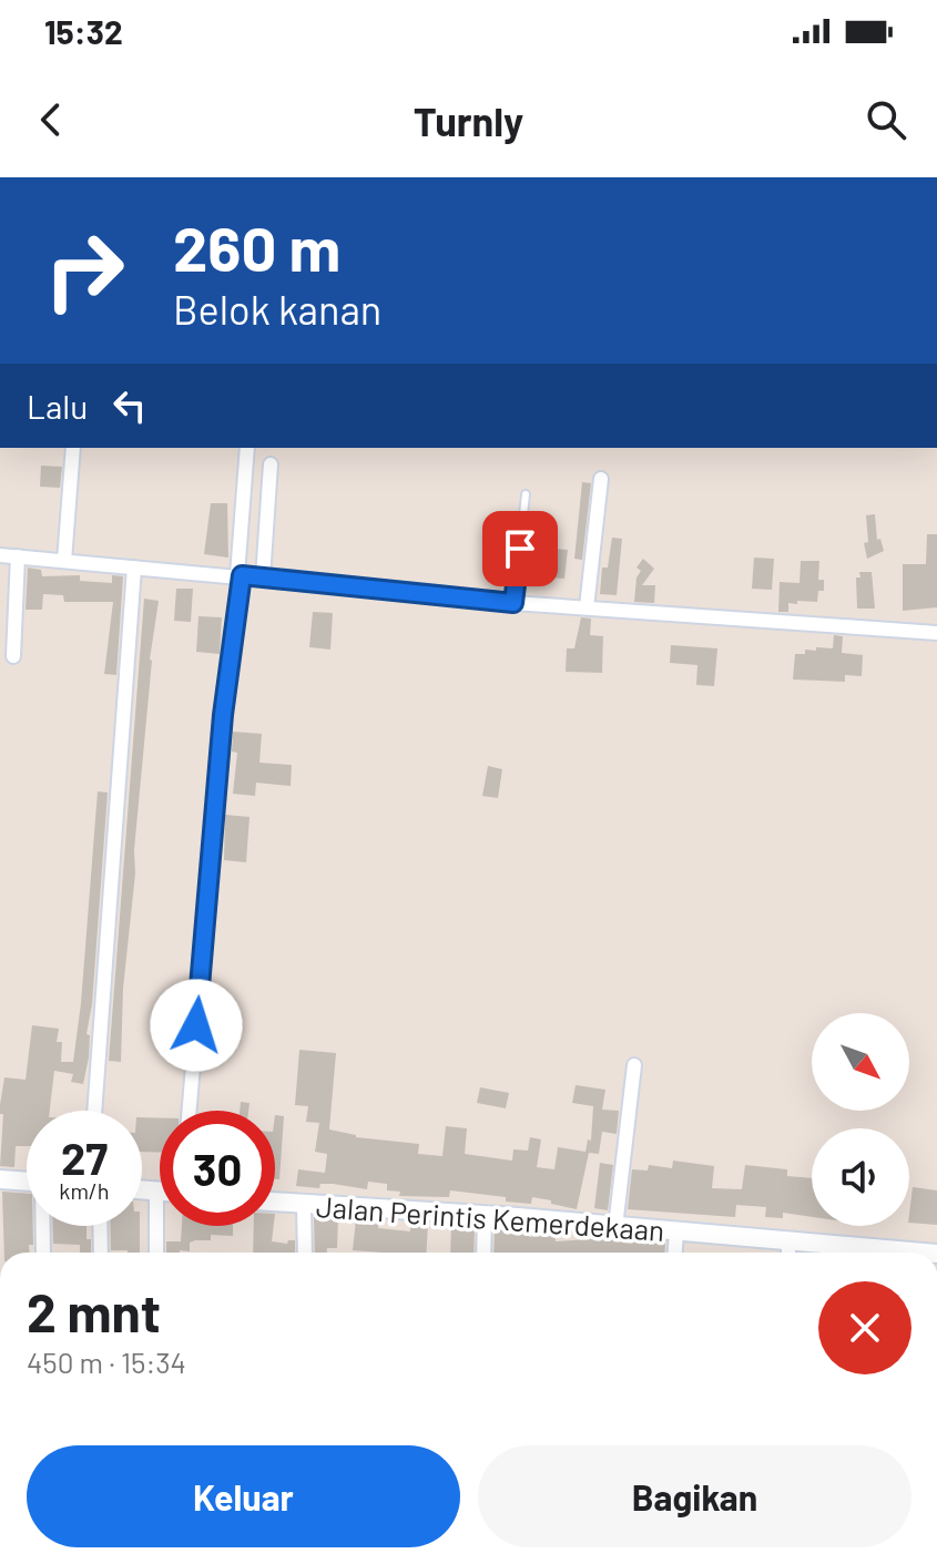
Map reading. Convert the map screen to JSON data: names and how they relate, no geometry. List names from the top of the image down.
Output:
{
  "streets": {
    "street": ["Jalan Perintis Kemerdekaan"]
  },
  "north": "bottom right",
  "page": {
    "status": "15:32",
    "header": "Turnly",
    "turn": ["260 m", "Belok kanan"],
    "then": "Lalu",
    "speed": "27 km/h",
    "limit": "30",
    "heading": ["2 mnt", "450 m · 15:34"],
    "buttons": ["Keluar", "Bagikan"]
  }
}
